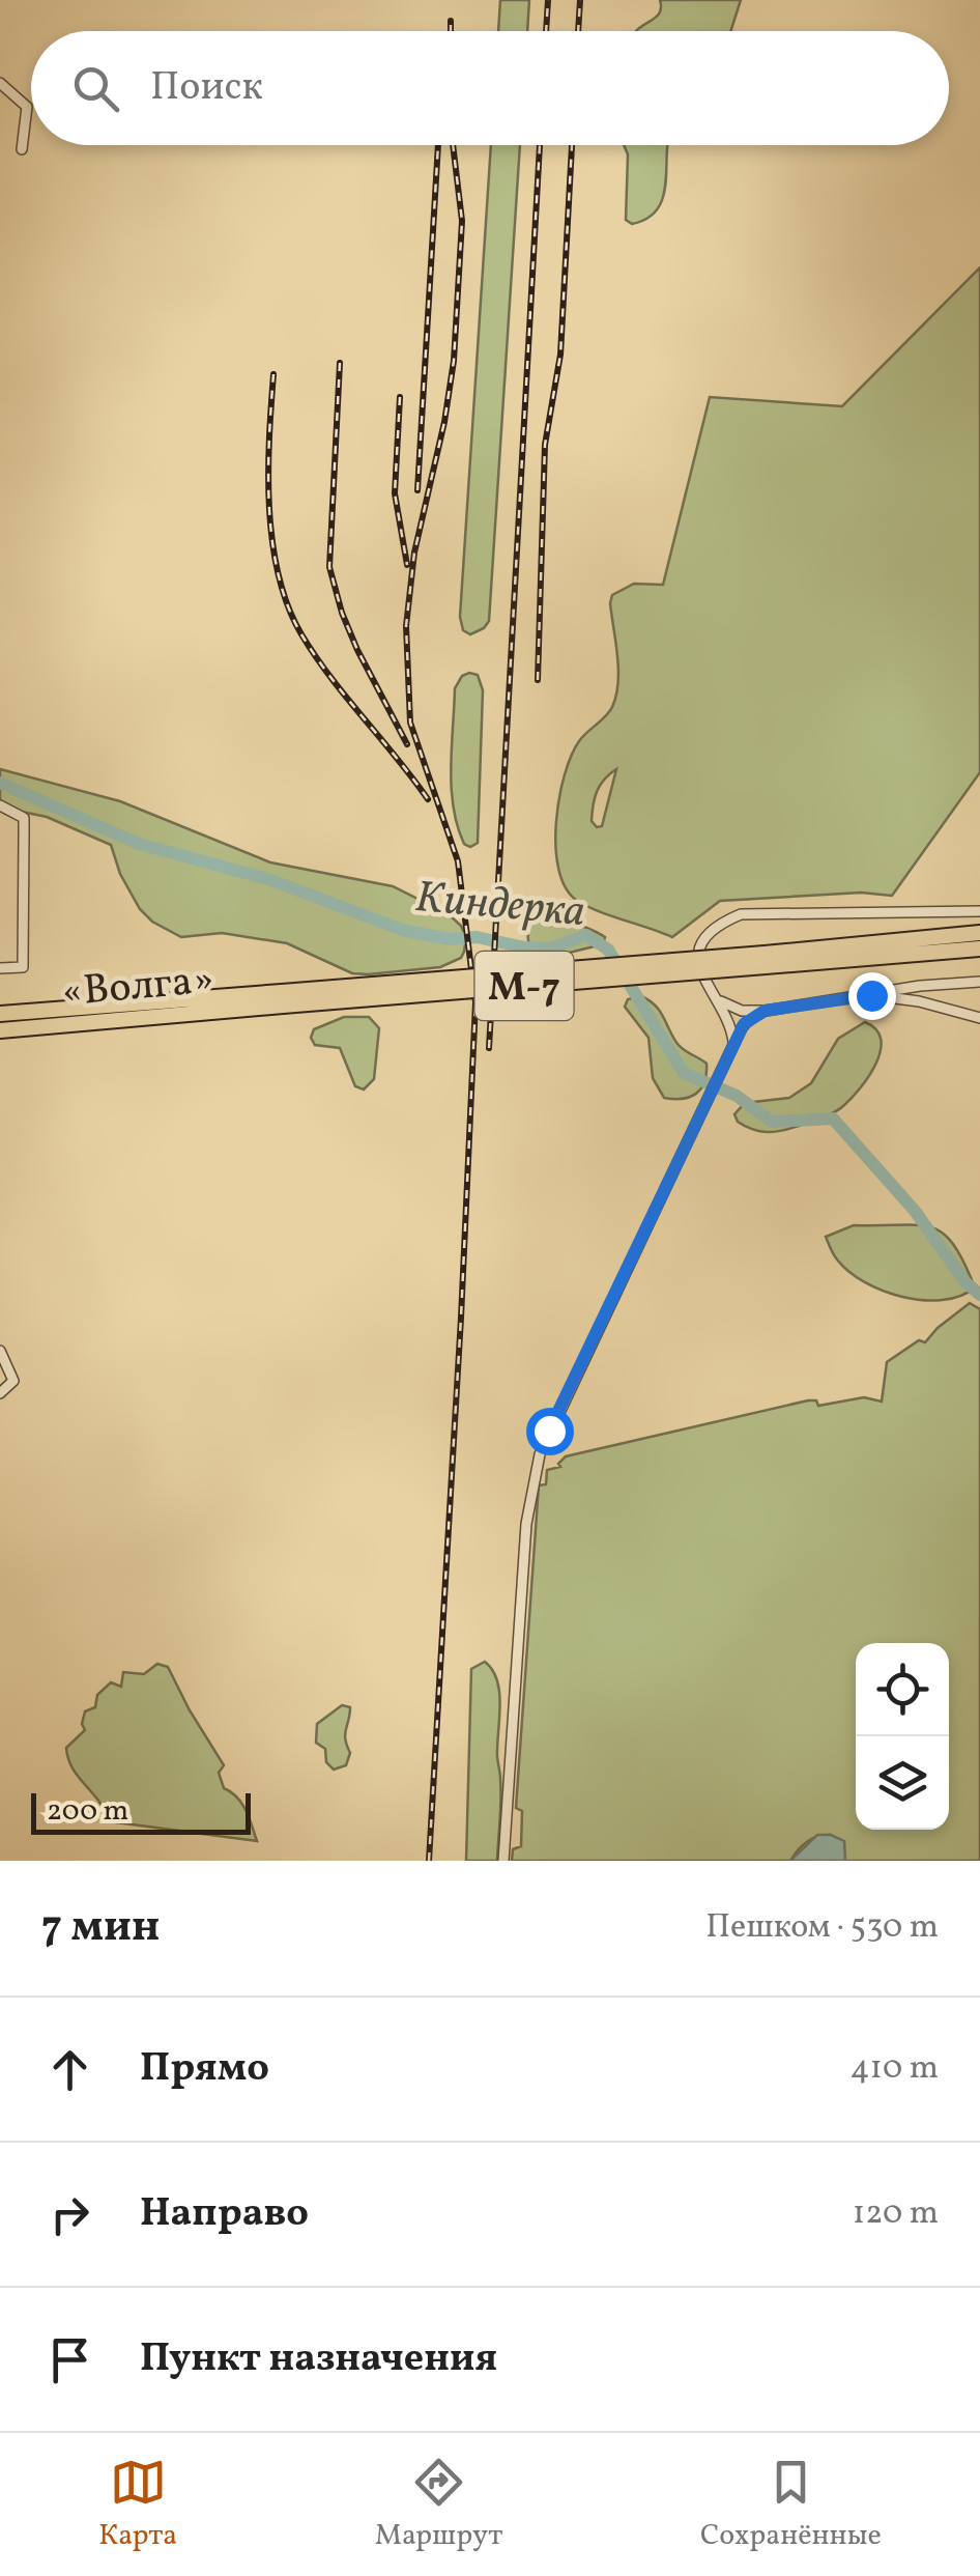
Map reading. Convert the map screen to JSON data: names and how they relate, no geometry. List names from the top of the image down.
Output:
{
  "streets": {
    "highway": ["«Волга»", "М-7"]
  },
  "crossings": [
    ["«Волга»", "М-7"]
  ],
  "water": ["Киндерка"],
  "scale_bar": "200 m",
  "page": {
    "search": "Поиск",
    "scale": "200 m",
    "heading": ["7 мин", "Пешком · 530 m"],
    "list": [
      ["Прямо", "410 m"],
      ["Направо", "120 m"],
      "Пункт назначения"
    ],
    "nav": ["Карта", "Маршрут", "Сохранённые"]
  }
}
